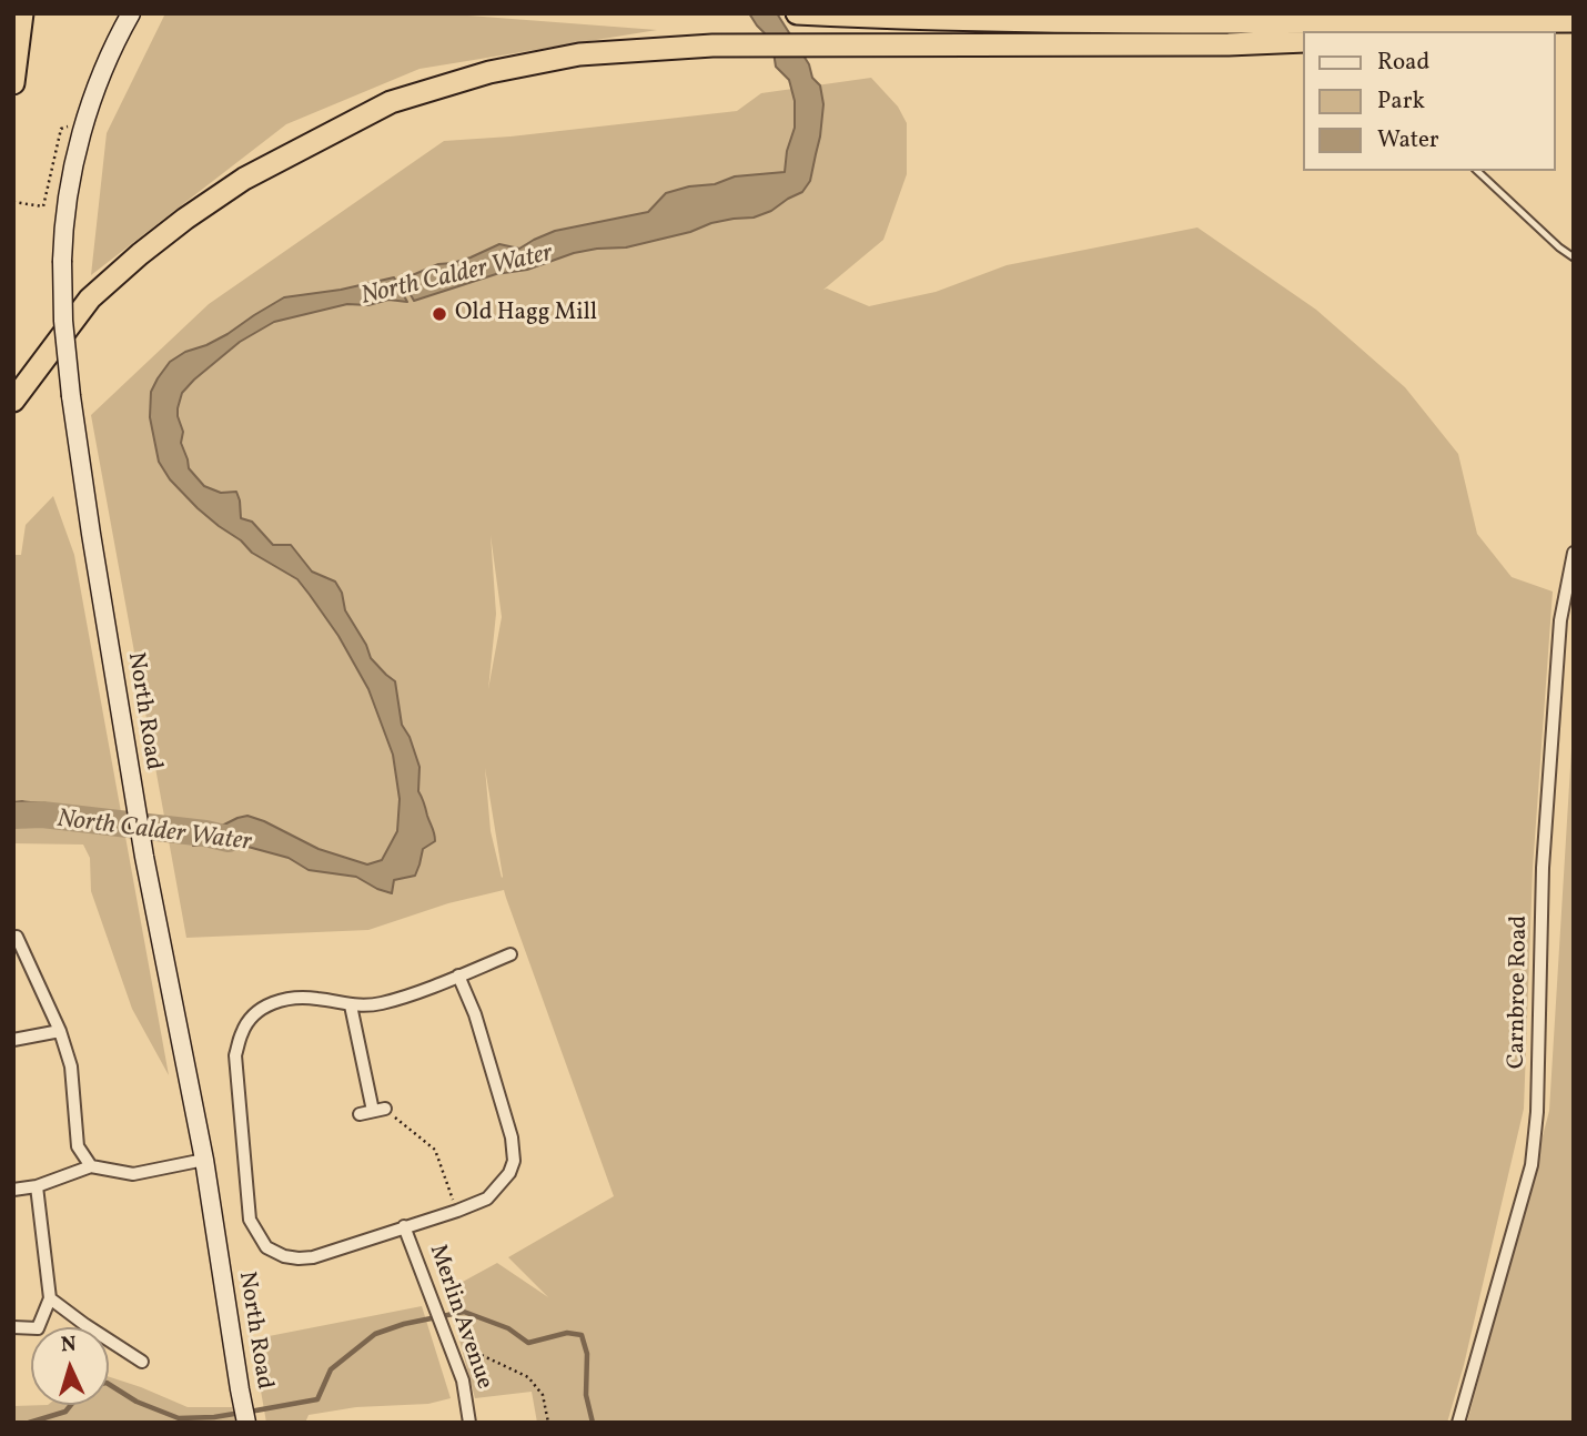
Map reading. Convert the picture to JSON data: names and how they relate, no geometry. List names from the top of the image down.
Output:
{
  "streets": {
    "main road": ["North Road"],
    "street": ["Carnbroe Road", "Merlin Avenue"]
  },
  "water": ["North Calder Water"],
  "places": ["Old Hagg Mill"],
  "legend": ["Road", "Park", "Water"],
  "north": "top"
}
